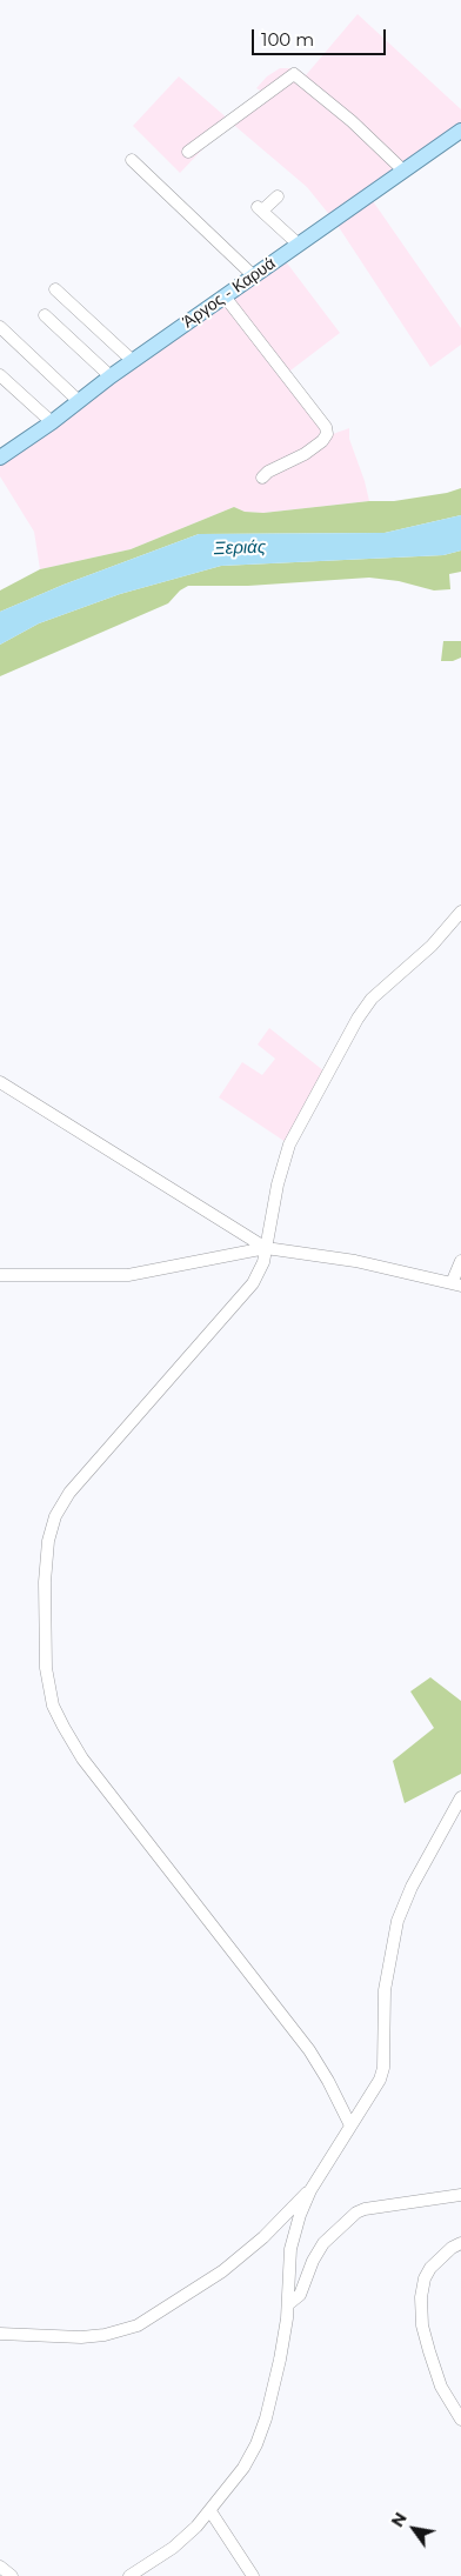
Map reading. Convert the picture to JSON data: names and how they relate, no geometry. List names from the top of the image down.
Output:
{
  "streets": {
    "main road": ["Άργος - Καρυά"]
  },
  "water": ["Ξεριάς"],
  "scale_bar": "100 m",
  "north": "top left"
}
